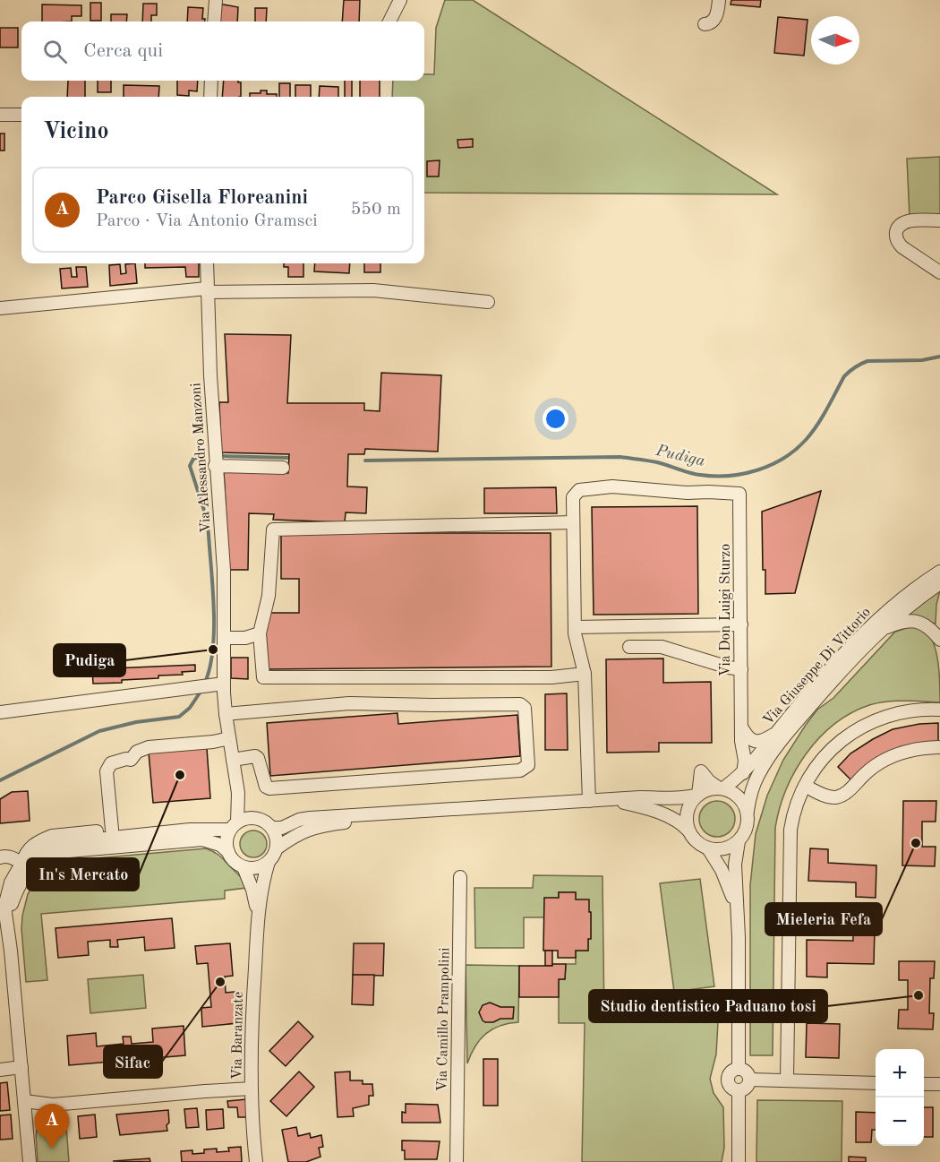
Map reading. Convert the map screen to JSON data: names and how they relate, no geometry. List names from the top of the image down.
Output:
{
  "streets": {
    "street": [
      "Via Alessandro Manzoni",
      "Via Don Luigi Sturzo",
      "Via Giuseppe Di Vittorio",
      "Via Camillo Prampolini",
      "Via Baranzate"
    ]
  },
  "crossings": [
    ["Via Don Luigi Sturzo", "Via Giuseppe Di Vittorio"]
  ],
  "water": ["Pudiga"],
  "places": [
    "Pudiga",
    "In's Mercato",
    "Mieleria Fefa",
    "Sifac",
    "Studio dentistico Paduano tosi"
  ],
  "north": "right",
  "page": {
    "search": "Cerca qui",
    "heading": "Vicino",
    "list": [
      {
        "mark": "A",
        "name": "Parco Gisella Floreanini",
        "note": "Parco · Via Antonio Gramsci",
        "value": "550 m"
      }
    ],
    "map_buttons": ["+", "−"],
    "pins": "A"
  }
}
